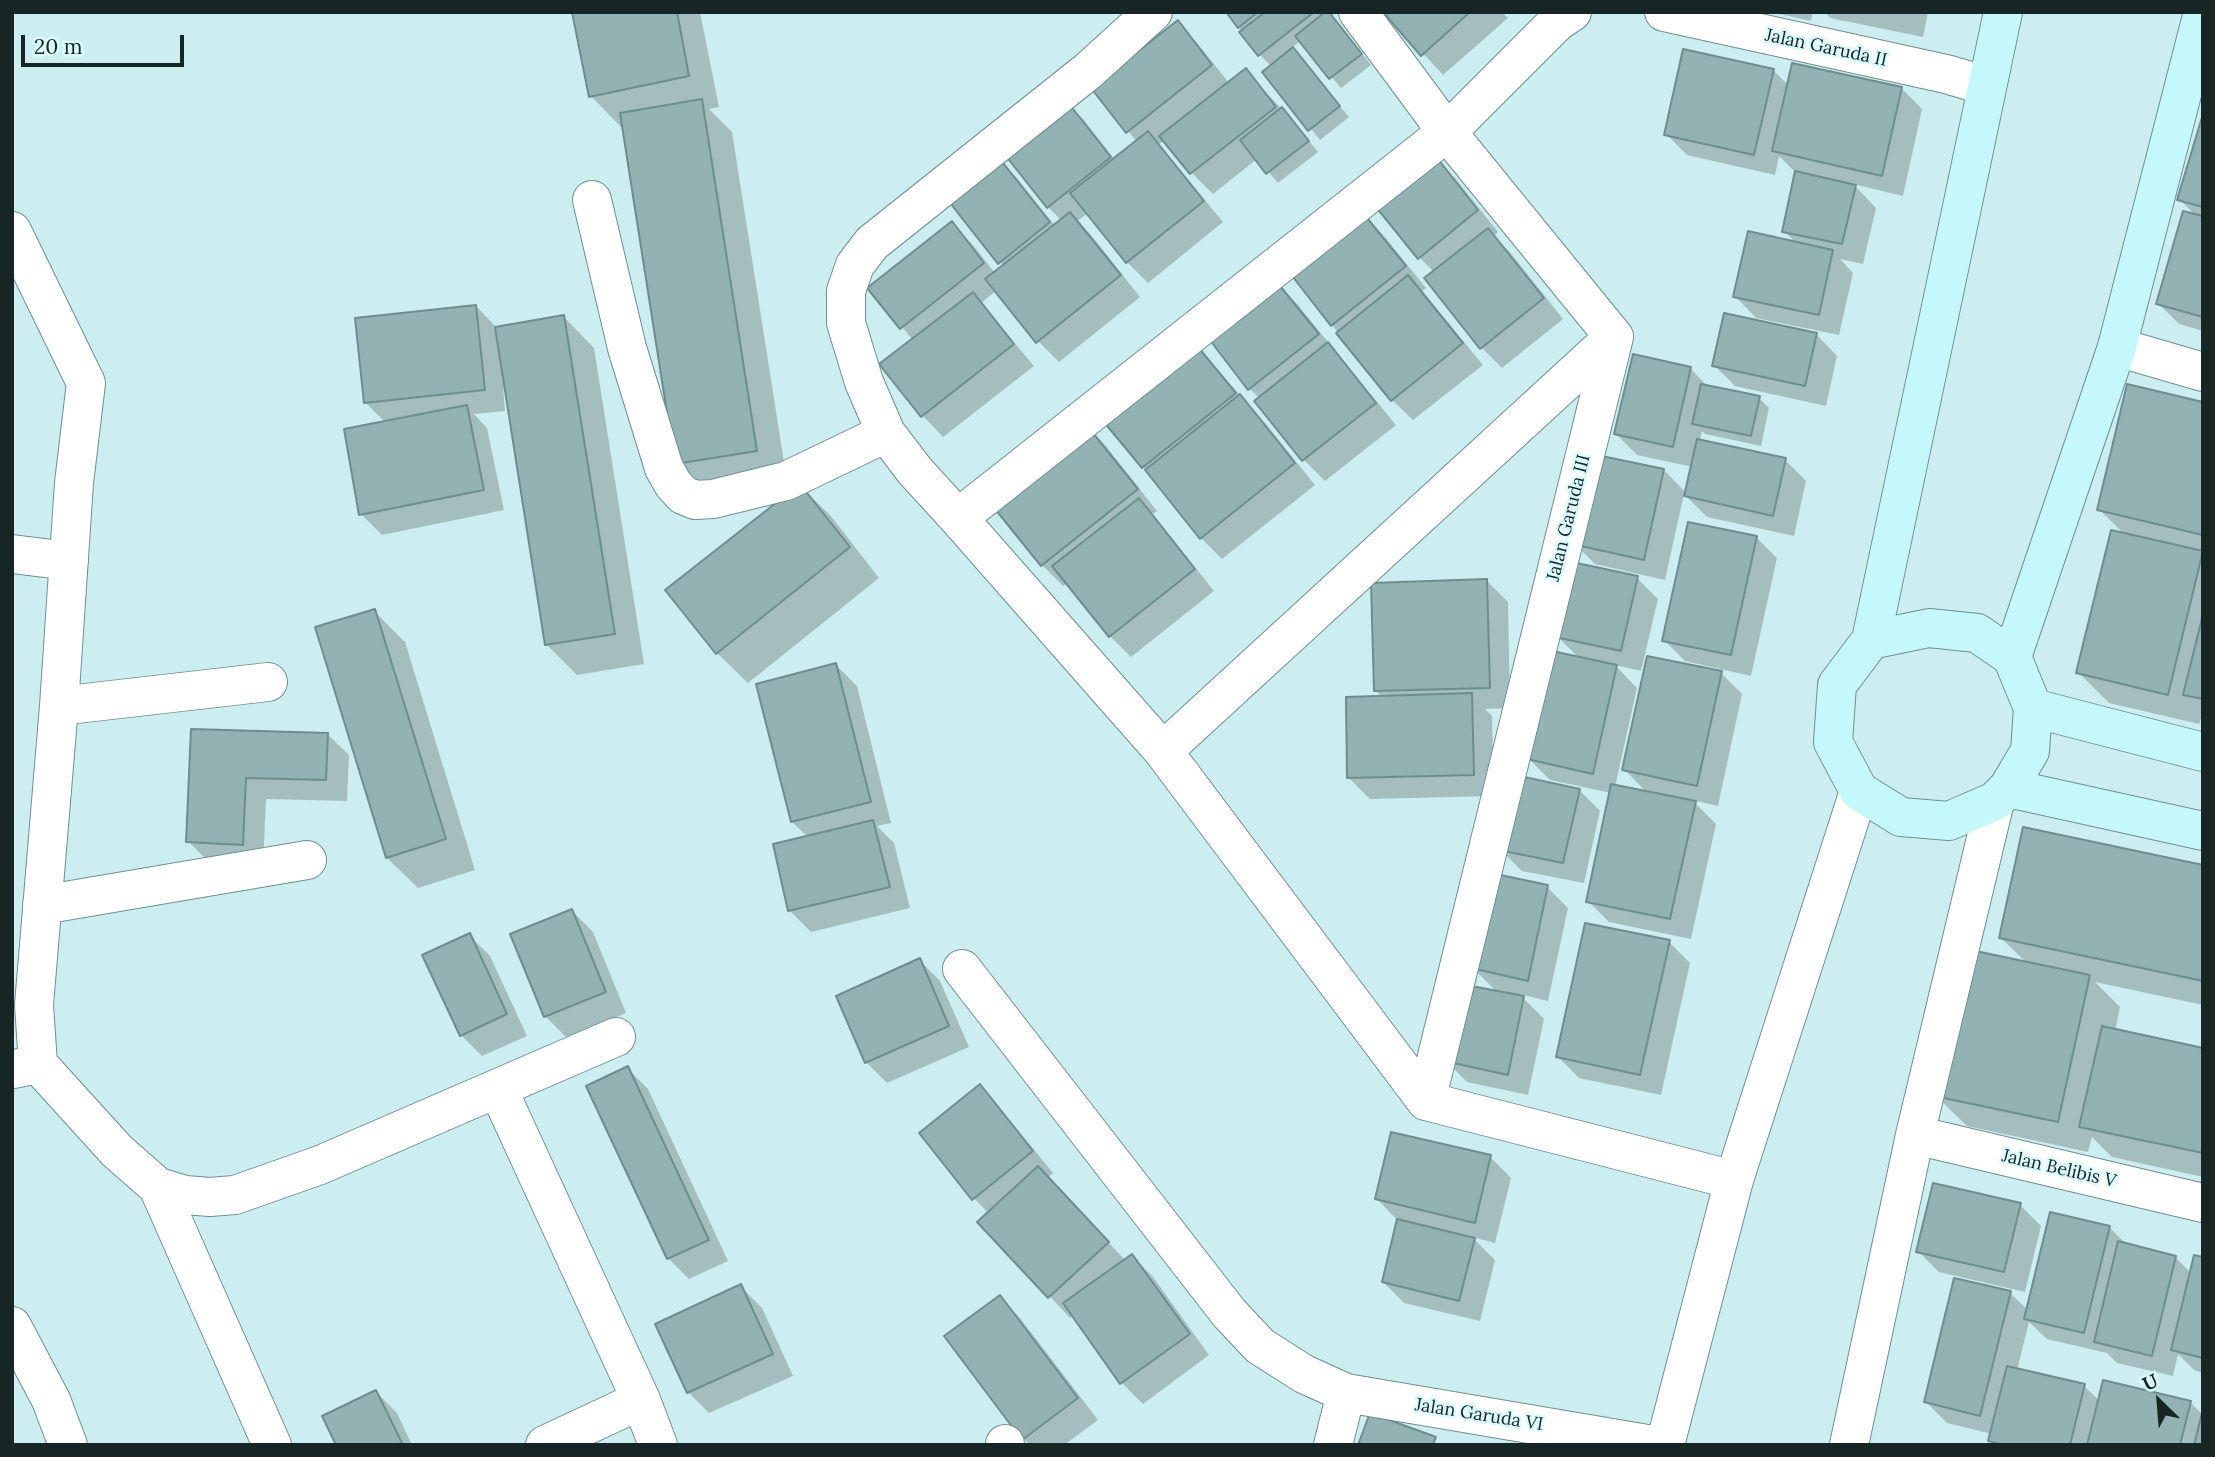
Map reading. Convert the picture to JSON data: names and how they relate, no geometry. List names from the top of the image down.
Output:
{
  "streets": {
    "street": [
      "Jalan Garuda II",
      "Jalan Garuda III",
      "Jalan Belibis V",
      "Jalan Garuda VI"
    ]
  },
  "scale_bar": "20 m",
  "north": "top left"
}
